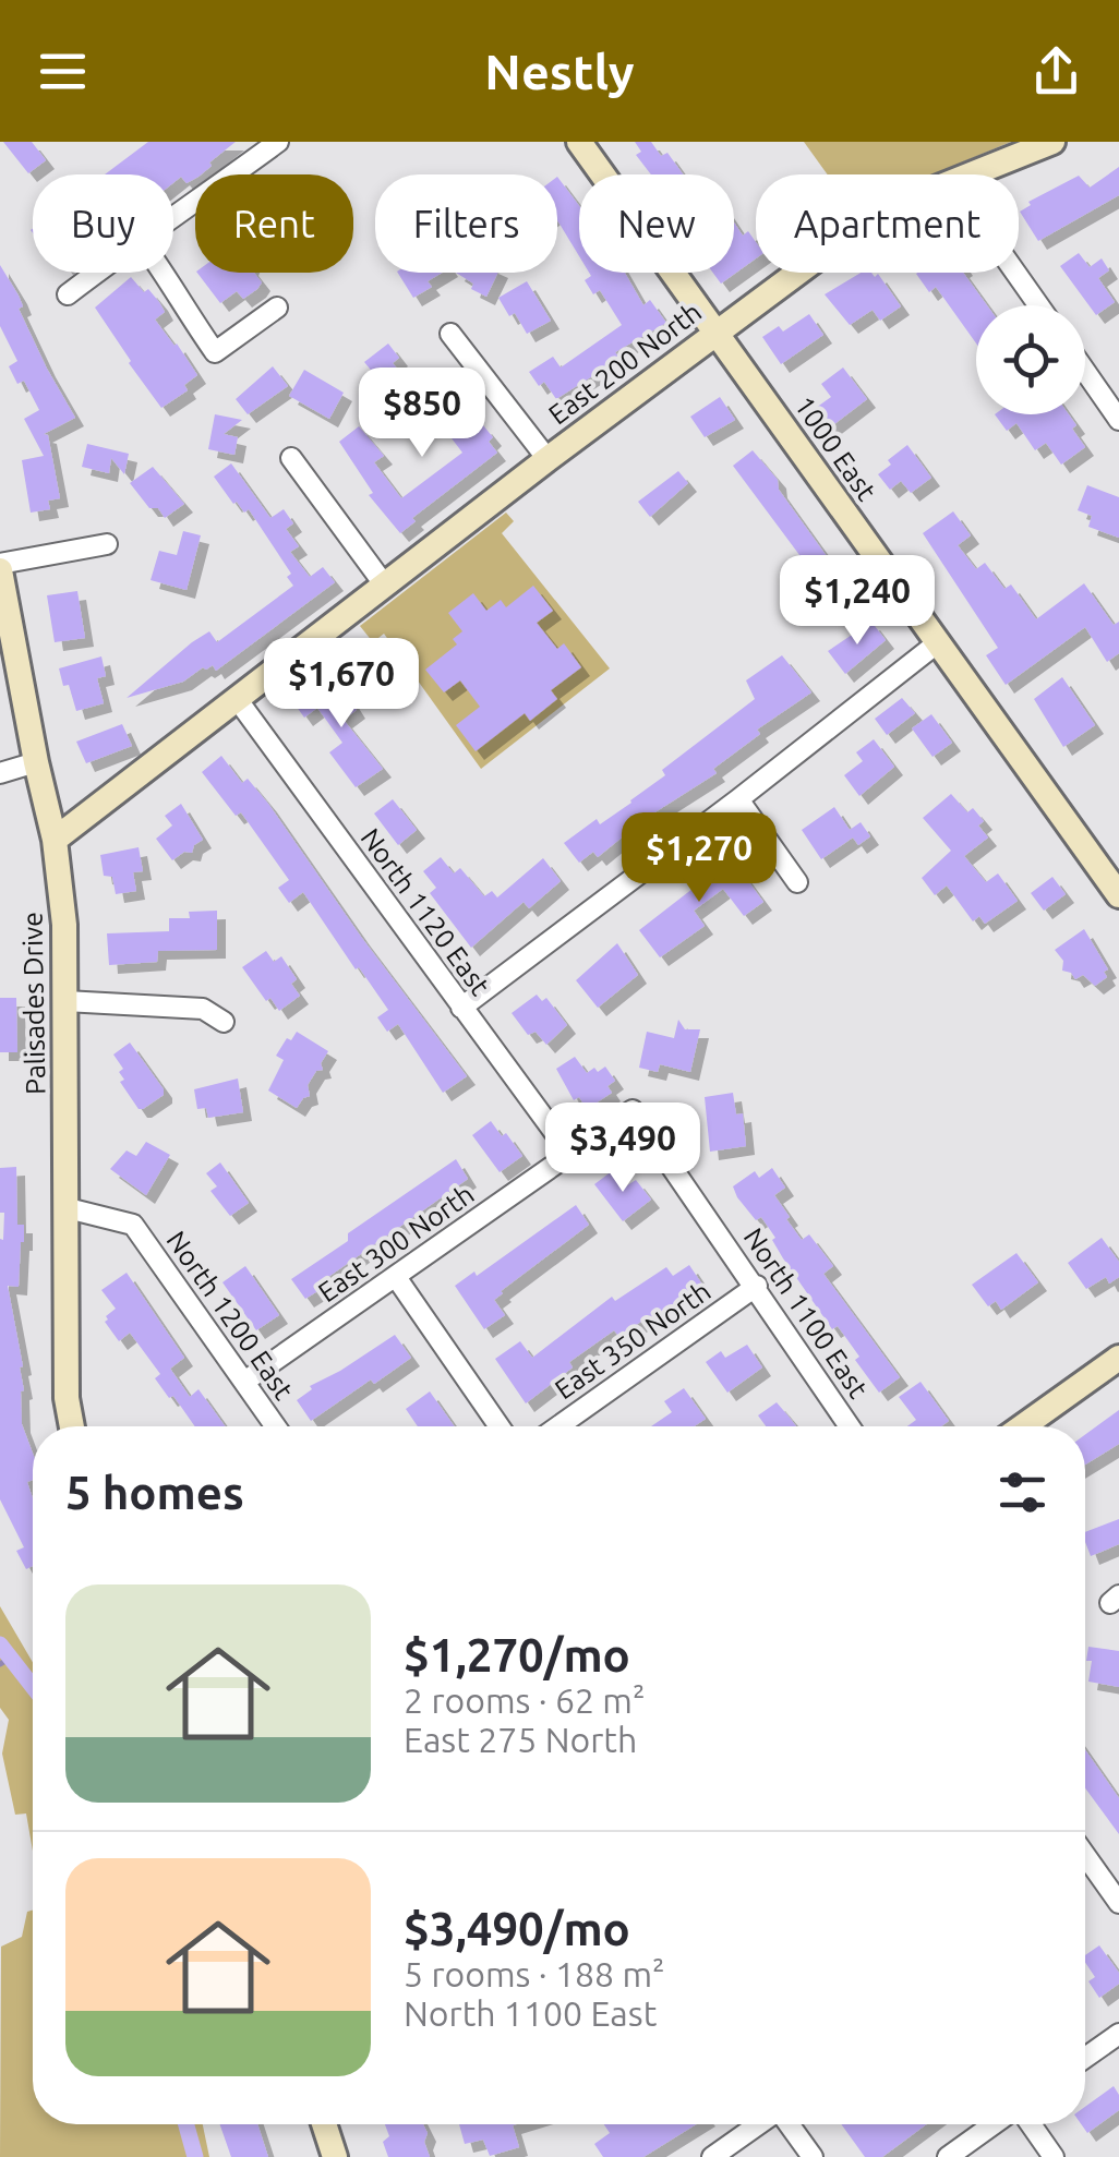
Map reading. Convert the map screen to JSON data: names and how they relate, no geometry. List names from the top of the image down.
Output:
{
  "streets": {
    "street": [
      "East 200 North",
      "1000 East",
      "North 1120 East",
      "Palisades Drive",
      "East 300 North",
      "North 1100 East",
      "North 1200 East",
      "East 350 North"
    ]
  },
  "crossings": [
    ["East 200 North", "1000 East"],
    ["East 200 North", "North 1120 East"],
    ["East 200 North", "Palisades Drive"],
    ["North 1120 East", "East 300 North"],
    ["Palisades Drive", "North 1200 East"],
    ["East 300 North", "North 1100 East"],
    ["East 300 North", "North 1200 East"],
    ["North 1100 East", "East 350 North"]
  ],
  "page": {
    "header": "Nestly",
    "chip": [
      "Buy",
      "Rent",
      "Filters",
      "New",
      "Apartment"
    ],
    "price": [
      "$850",
      "$1,240",
      "$1,670",
      "$1,270",
      "$3,490"
    ],
    "heading": "5 homes",
    "list": [
      {
        "name": "$1,270/mo",
        "note": "2 rooms · 62 m² · East 275 North"
      },
      {
        "name": "$3,490/mo",
        "note": "5 rooms · 188 m² · North 1100 East"
      }
    ]
  }
}
